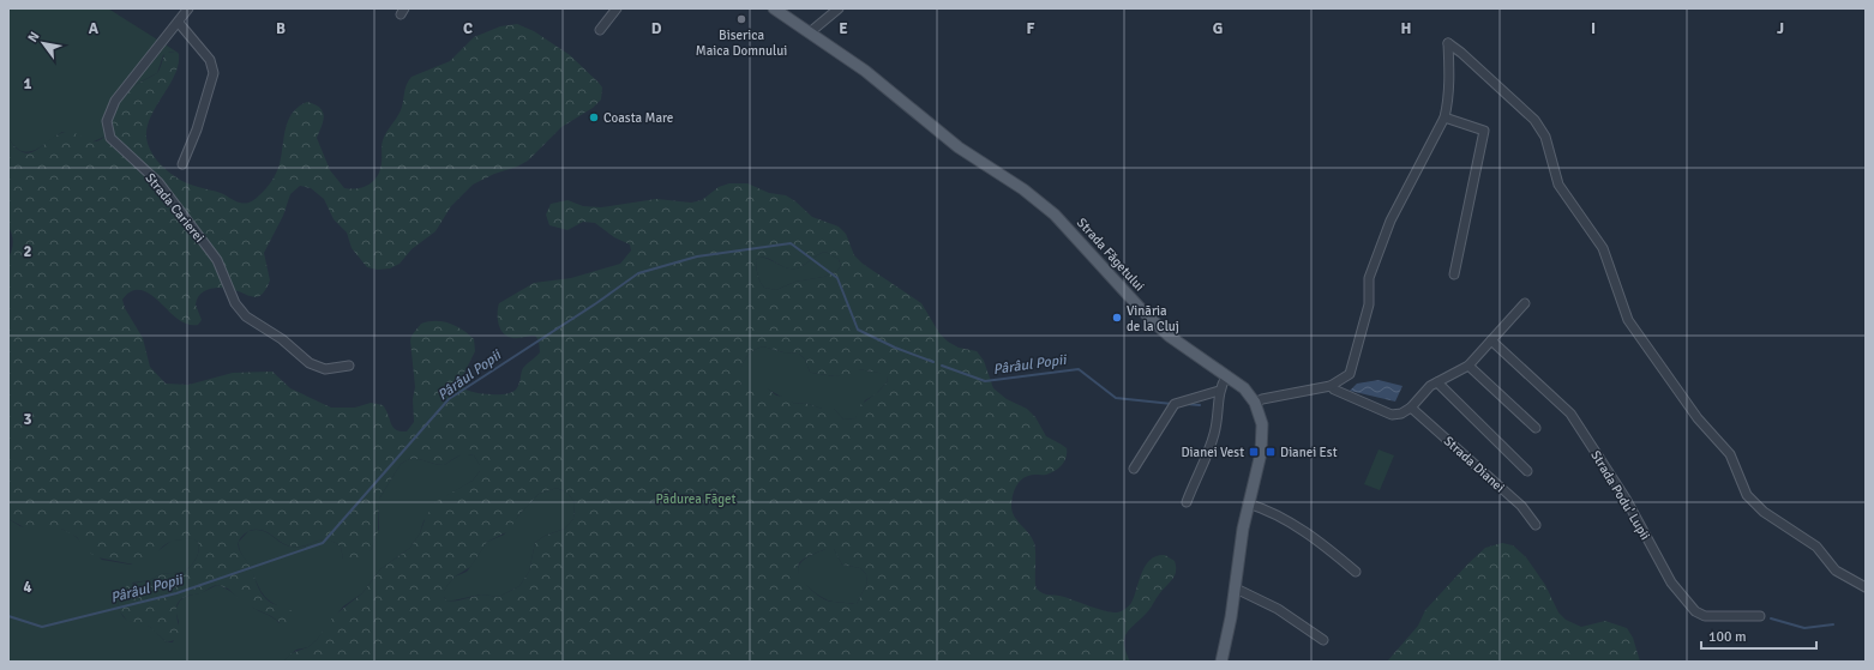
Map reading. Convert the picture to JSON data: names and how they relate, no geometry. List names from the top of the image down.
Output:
{
  "streets": {
    "main road": ["Strada Făgetului"],
    "street": ["Strada Carierei", "Strada Dianei", "Strada Podu' Lupii"]
  },
  "water": ["Pârâul Popii"],
  "parks": ["Pădurea Făget"],
  "places": {
    "other": ["Biserica Maica Domnului", "Coasta Mare", "Vinăria de la Cluj"],
    "transit": ["Dianei Vest", "Dianei Est"]
  },
  "scale_bar": "100 m",
  "north": "top left",
  "grid": {
    "columns": [
      "A",
      "B",
      "C",
      "D",
      "E",
      "F",
      "G",
      "H",
      "I",
      "J"
    ],
    "rows": [
      "1",
      "2",
      "3",
      "4"
    ]
  }
}
